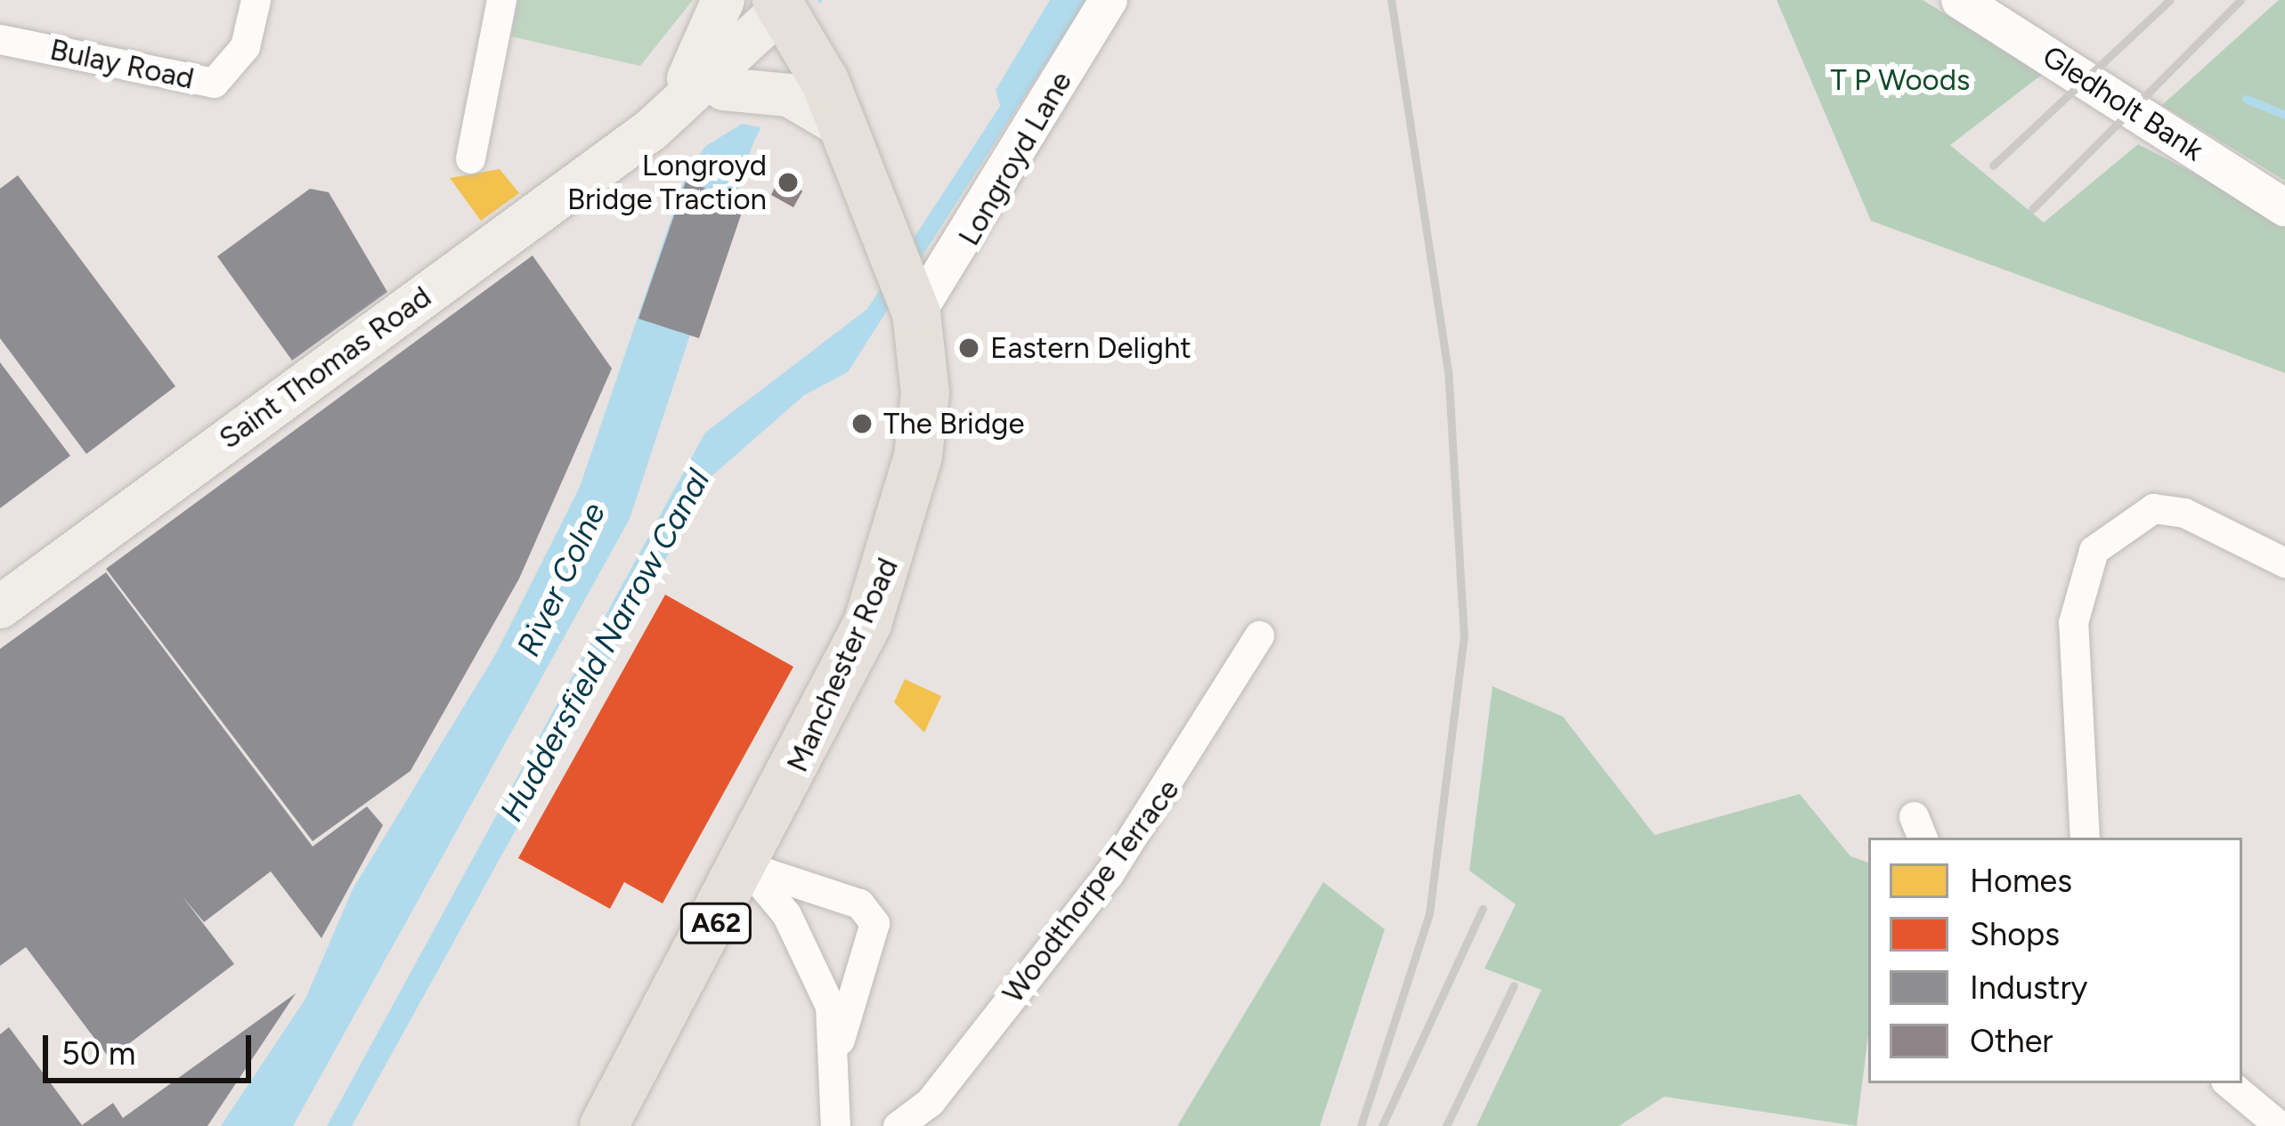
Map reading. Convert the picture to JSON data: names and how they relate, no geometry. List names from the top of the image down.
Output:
{
  "streets": {
    "main road": ["Saint Thomas Road", "Manchester Road", "A62"],
    "street": [
      "Bulay Road",
      "Gledholt Bank",
      "Longroyd Lane",
      "Woodthorpe Terrace"
    ]
  },
  "crossings": [
    ["Longroyd Lane", "Manchester Road"],
    ["Saint Thomas Road", "Manchester Road"]
  ],
  "water": ["River Colne", "Huddersfield Narrow Canal"],
  "parks": ["T P Woods"],
  "places": ["Longroyd Bridge Traction", "Eastern Delight", "The Bridge"],
  "legend": [
    "Homes",
    "Shops",
    "Industry",
    "Other"
  ],
  "scale_bar": "50 m"
}
